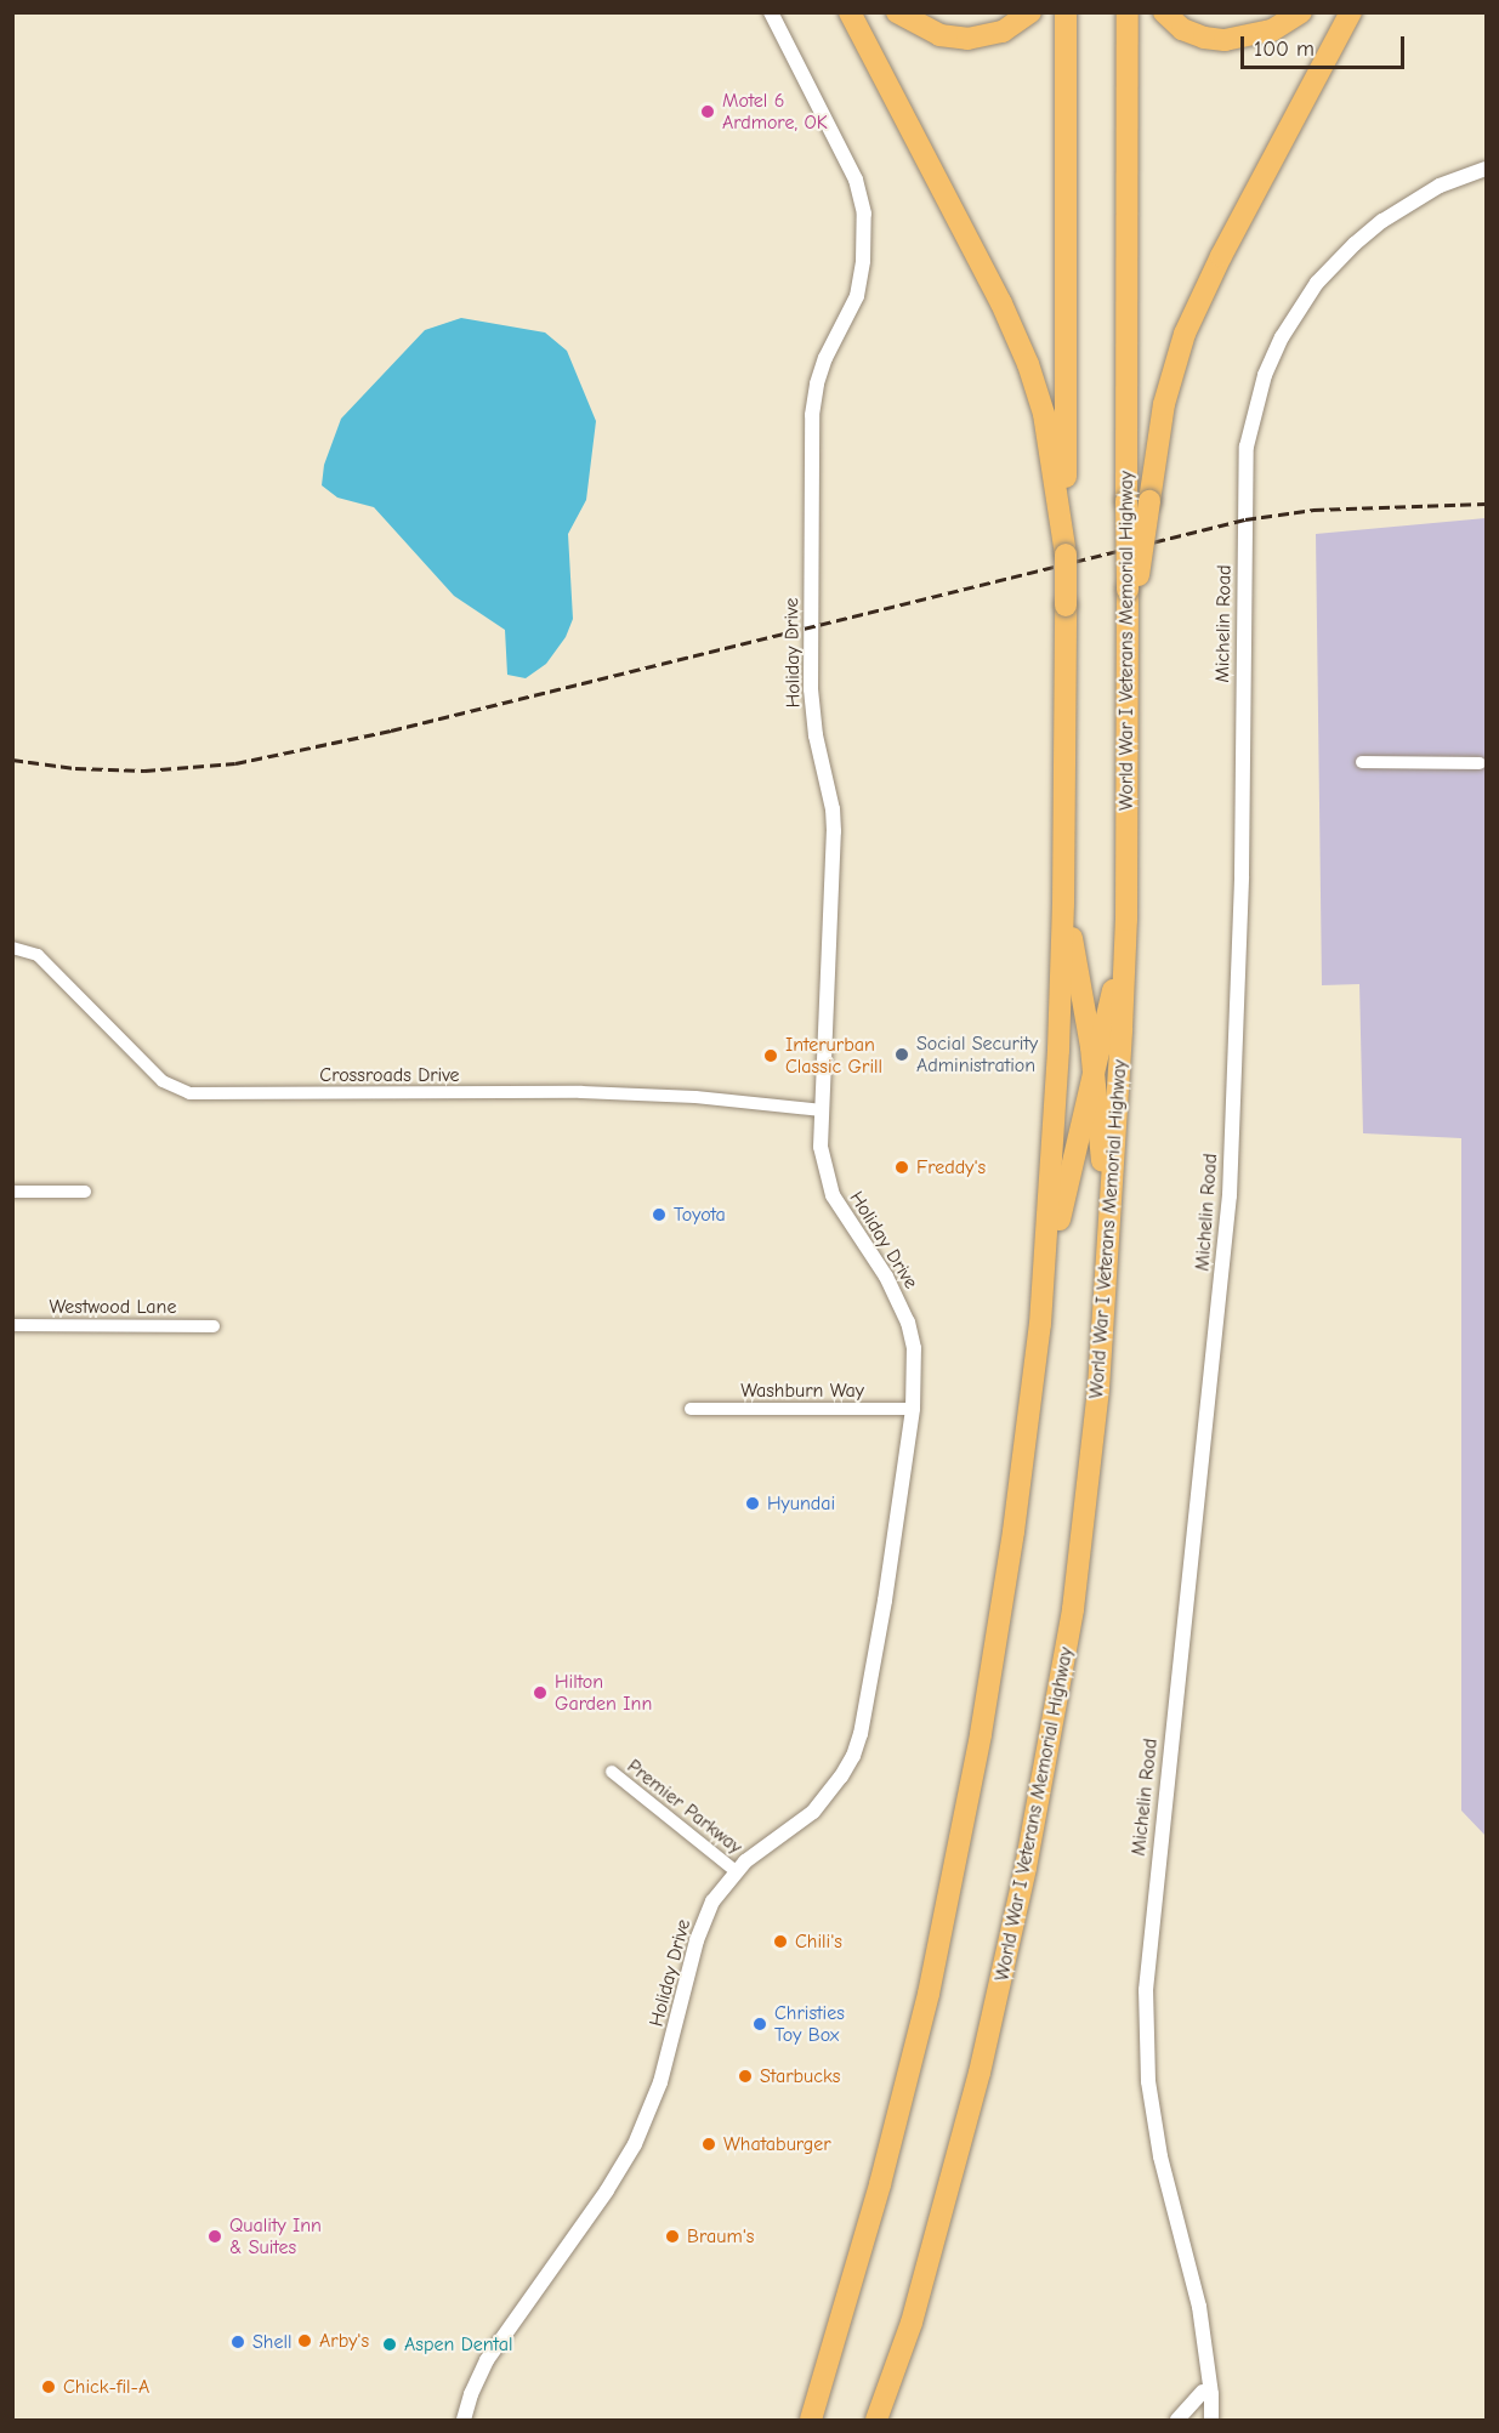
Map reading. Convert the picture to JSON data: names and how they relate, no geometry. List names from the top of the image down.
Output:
{
  "streets": {
    "highway": ["World War I Veterans Memorial Highway"],
    "street": [
      "Michelin Road",
      "Holiday Drive",
      "Crossroads Drive",
      "Westwood Lane",
      "Washburn Way",
      "Premier Parkway"
    ]
  },
  "crossings": [
    ["Holiday Drive", "Crossroads Drive"],
    ["Holiday Drive", "Washburn Way"],
    ["Holiday Drive", "Premier Parkway"]
  ],
  "places": [
    "Motel 6 Ardmore, OK",
    "Social Security Administration",
    "Interurban Classic Grill",
    "Freddy's",
    "Toyota",
    "Hyundai",
    "Hilton Garden Inn",
    "Chili's",
    "Christies Toy Box",
    "Starbucks",
    "Whataburger",
    "Quality Inn & Suites",
    "Braum's",
    "Arby's",
    "Shell",
    "Aspen Dental",
    "Chick-fil-A"
  ],
  "scale_bar": "100 m"
}
